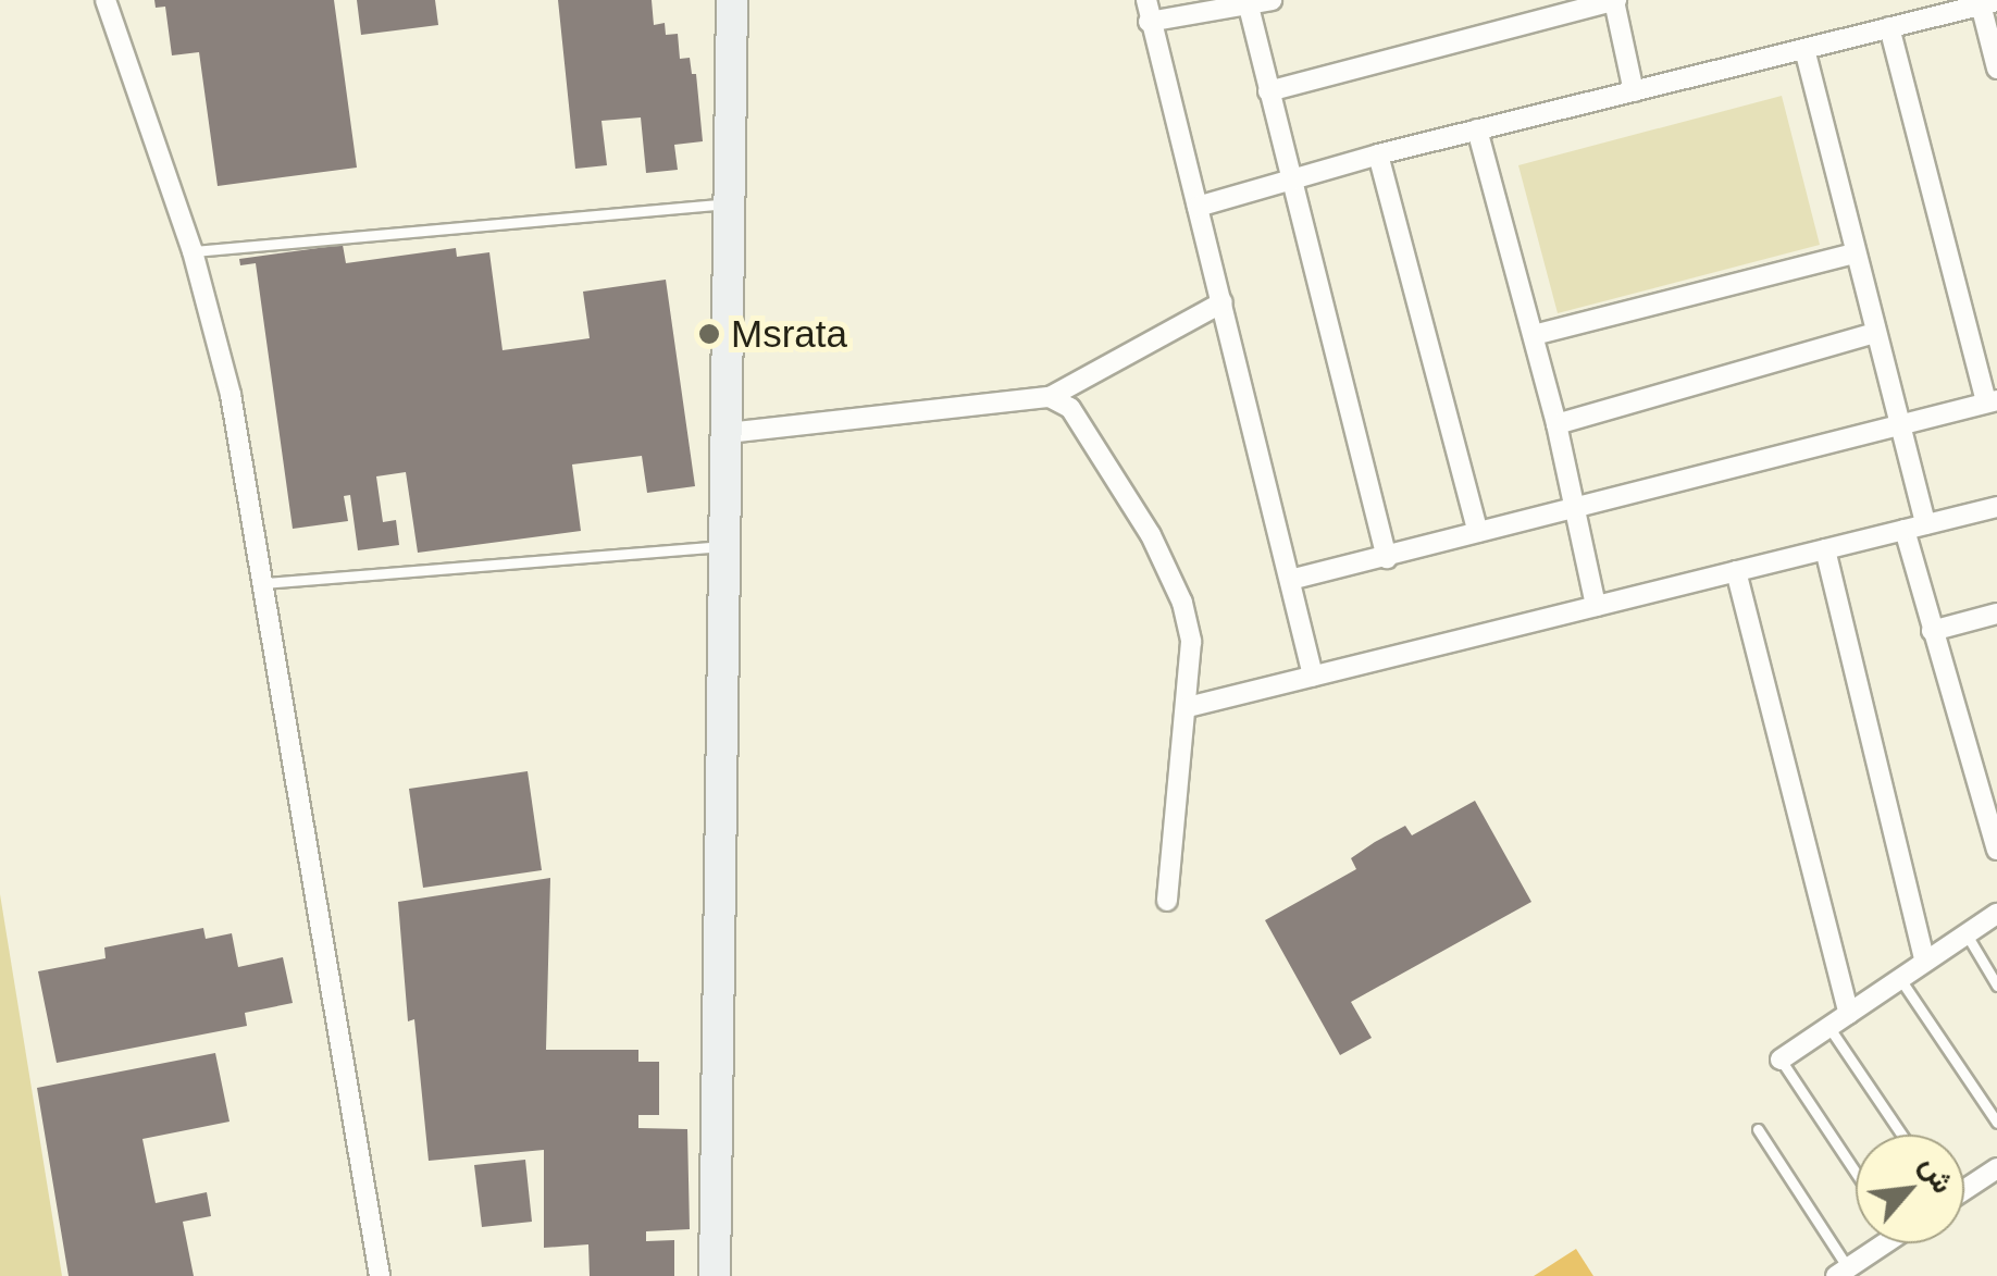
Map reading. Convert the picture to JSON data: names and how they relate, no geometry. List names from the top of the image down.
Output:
{
  "places": ["Msrata"],
  "north": "top right"
}
